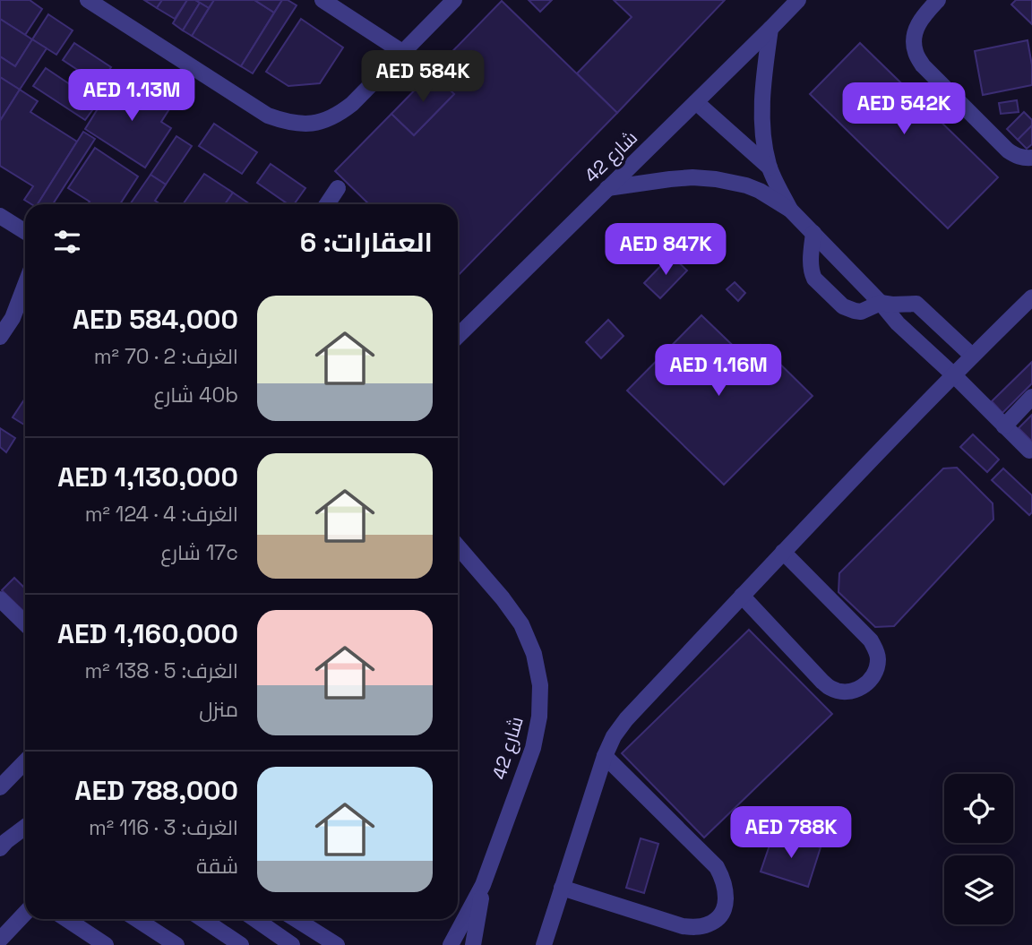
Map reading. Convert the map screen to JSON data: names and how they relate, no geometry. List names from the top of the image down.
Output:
{
  "streets": {
    "street": ["شارع 42"]
  },
  "page": {
    "price": [
      "AED 584K",
      "AED 1.13M",
      "AED 542K",
      "AED 847K",
      "AED 1.16M",
      "AED 788K"
    ],
    "heading": "العقارات: 6",
    "list": [
      {
        "name": "AED 584,000",
        "note": "الغرف: 2 · 70 m² · 40b شارع"
      },
      {
        "name": "AED 1,130,000",
        "note": "الغرف: 4 · 124 m² · 17c شارع"
      },
      {
        "name": "AED 1,160,000",
        "note": "الغرف: 5 · 138 m² · منزل"
      },
      {
        "name": "AED 788,000",
        "note": "الغرف: 3 · 116 m² · شقة"
      }
    ]
  }
}
